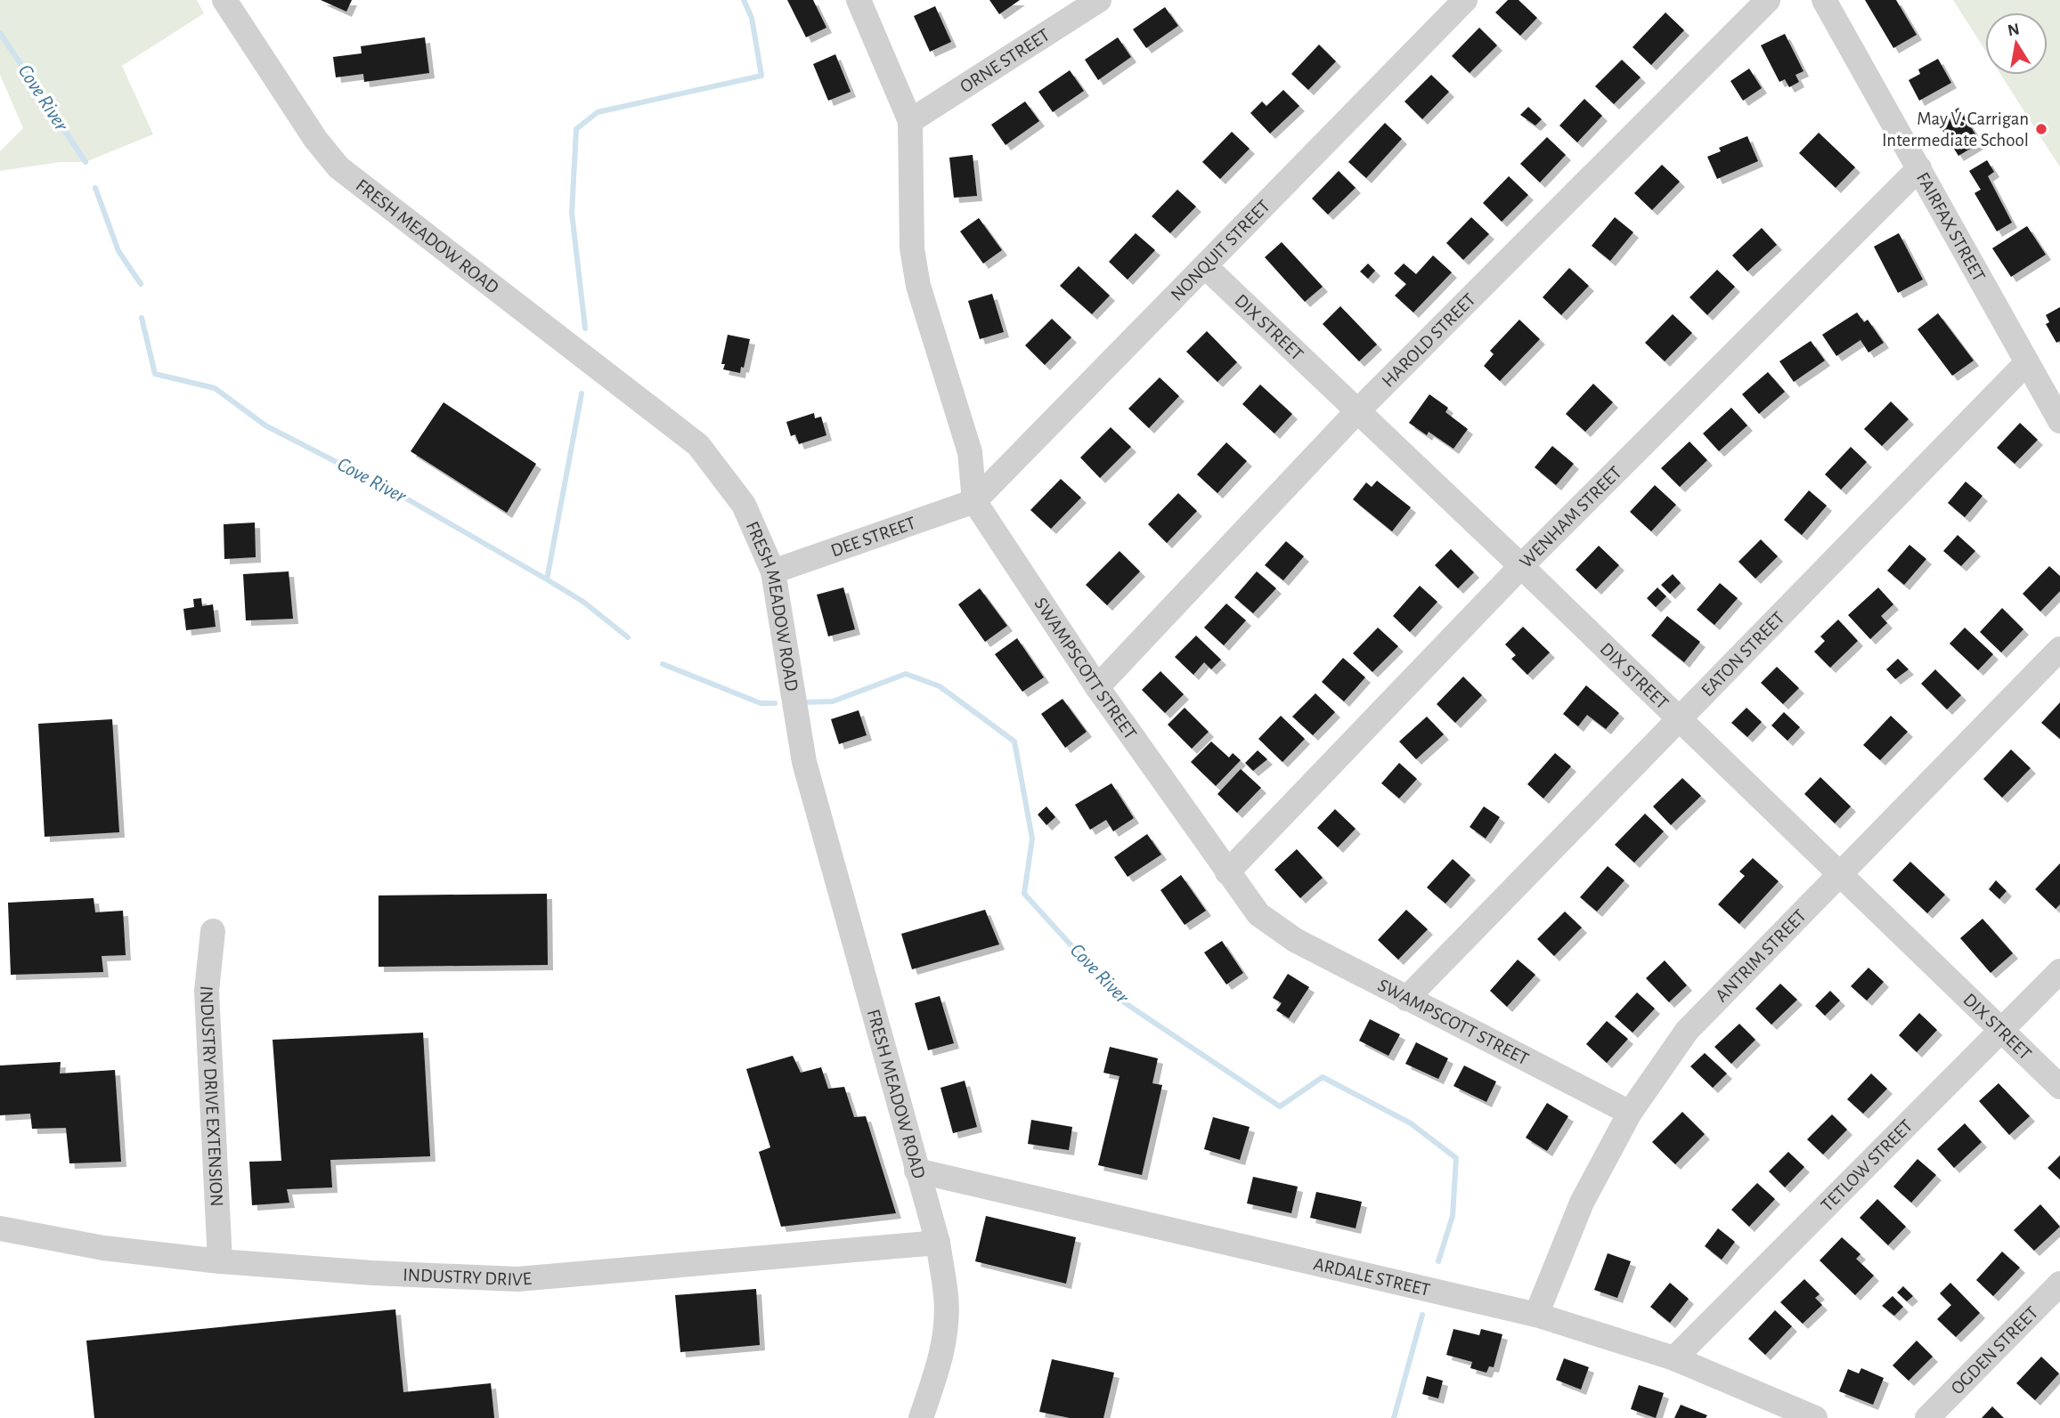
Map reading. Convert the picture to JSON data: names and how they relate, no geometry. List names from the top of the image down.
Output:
{
  "streets": {
    "street": [
      "ORNE STREET",
      "FAIRFAX STREET",
      "FRESH MEADOW ROAD",
      "NONQUIT STREET",
      "DIX STREET",
      "HAROLD STREET",
      "WENHAM STREET",
      "DEE STREET",
      "EATON STREET",
      "SWAMPSCOTT STREET",
      "ANTRIM STREET",
      "INDUSTRY DRIVE EXTENSION",
      "TETLOW STREET",
      "INDUSTRY DRIVE",
      "ARDALE STREET",
      "OGDEN STREET"
    ]
  },
  "crossings": [
    ["ORNE STREET", "SWAMPSCOTT STREET"],
    ["FAIRFAX STREET", "WENHAM STREET"],
    ["FAIRFAX STREET", "EATON STREET"],
    ["FRESH MEADOW ROAD", "DEE STREET"],
    ["FRESH MEADOW ROAD", "INDUSTRY DRIVE"],
    ["FRESH MEADOW ROAD", "ARDALE STREET"],
    ["NONQUIT STREET", "DIX STREET"],
    ["NONQUIT STREET", "DEE STREET"],
    ["NONQUIT STREET", "SWAMPSCOTT STREET"],
    ["DIX STREET", "HAROLD STREET"],
    ["DIX STREET", "WENHAM STREET"],
    ["DIX STREET", "EATON STREET"],
    ["DIX STREET", "ANTRIM STREET"],
    ["DIX STREET", "TETLOW STREET"],
    ["HAROLD STREET", "SWAMPSCOTT STREET"],
    ["WENHAM STREET", "SWAMPSCOTT STREET"],
    ["DEE STREET", "SWAMPSCOTT STREET"],
    ["EATON STREET", "SWAMPSCOTT STREET"],
    ["SWAMPSCOTT STREET", "ANTRIM STREET"],
    ["ANTRIM STREET", "ARDALE STREET"],
    ["INDUSTRY DRIVE EXTENSION", "INDUSTRY DRIVE"],
    ["TETLOW STREET", "ARDALE STREET"]
  ],
  "water": ["Cove River"],
  "places": ["May V. Carrigan Intermediate School"],
  "north": "top"
}
